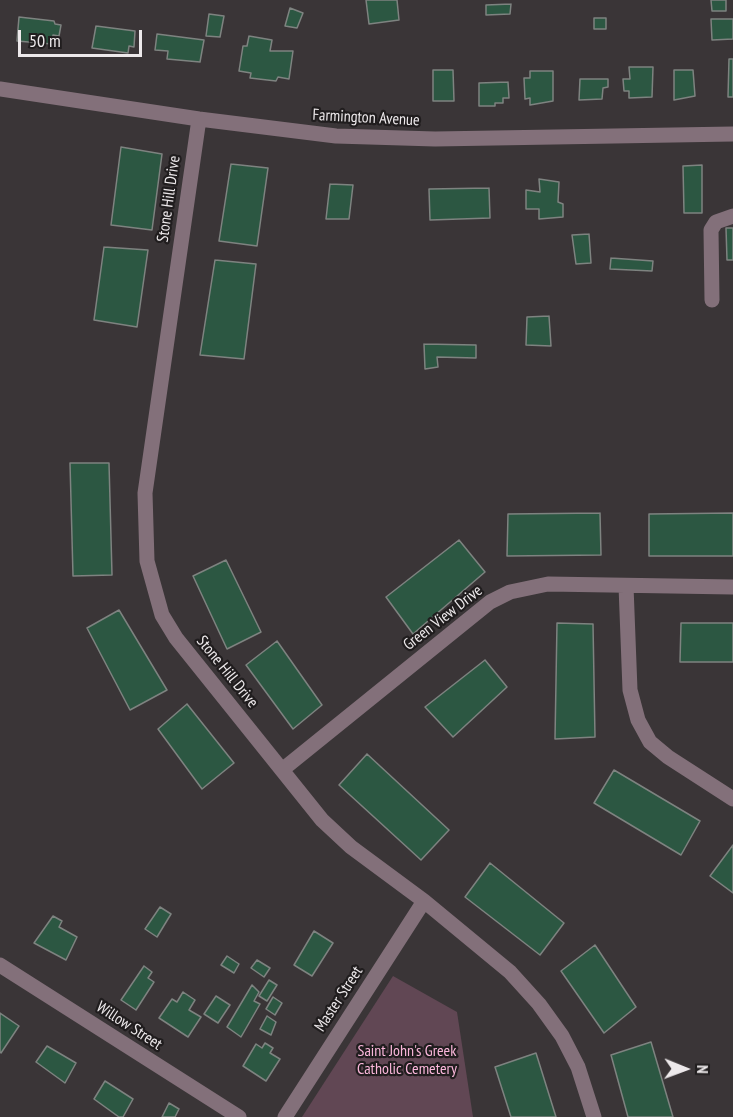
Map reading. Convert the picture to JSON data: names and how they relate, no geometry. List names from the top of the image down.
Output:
{
  "streets": {
    "street": [
      "Farmington Avenue",
      "Stone Hill Drive",
      "Green View Drive",
      "Master Street",
      "Willow Street"
    ]
  },
  "crossings": [
    ["Farmington Avenue", "Stone Hill Drive"],
    ["Stone Hill Drive", "Green View Drive"],
    ["Stone Hill Drive", "Master Street"]
  ],
  "parks": ["Saint John's Greek Catholic Cemetery"],
  "scale_bar": "50 m",
  "north": "right"
}
